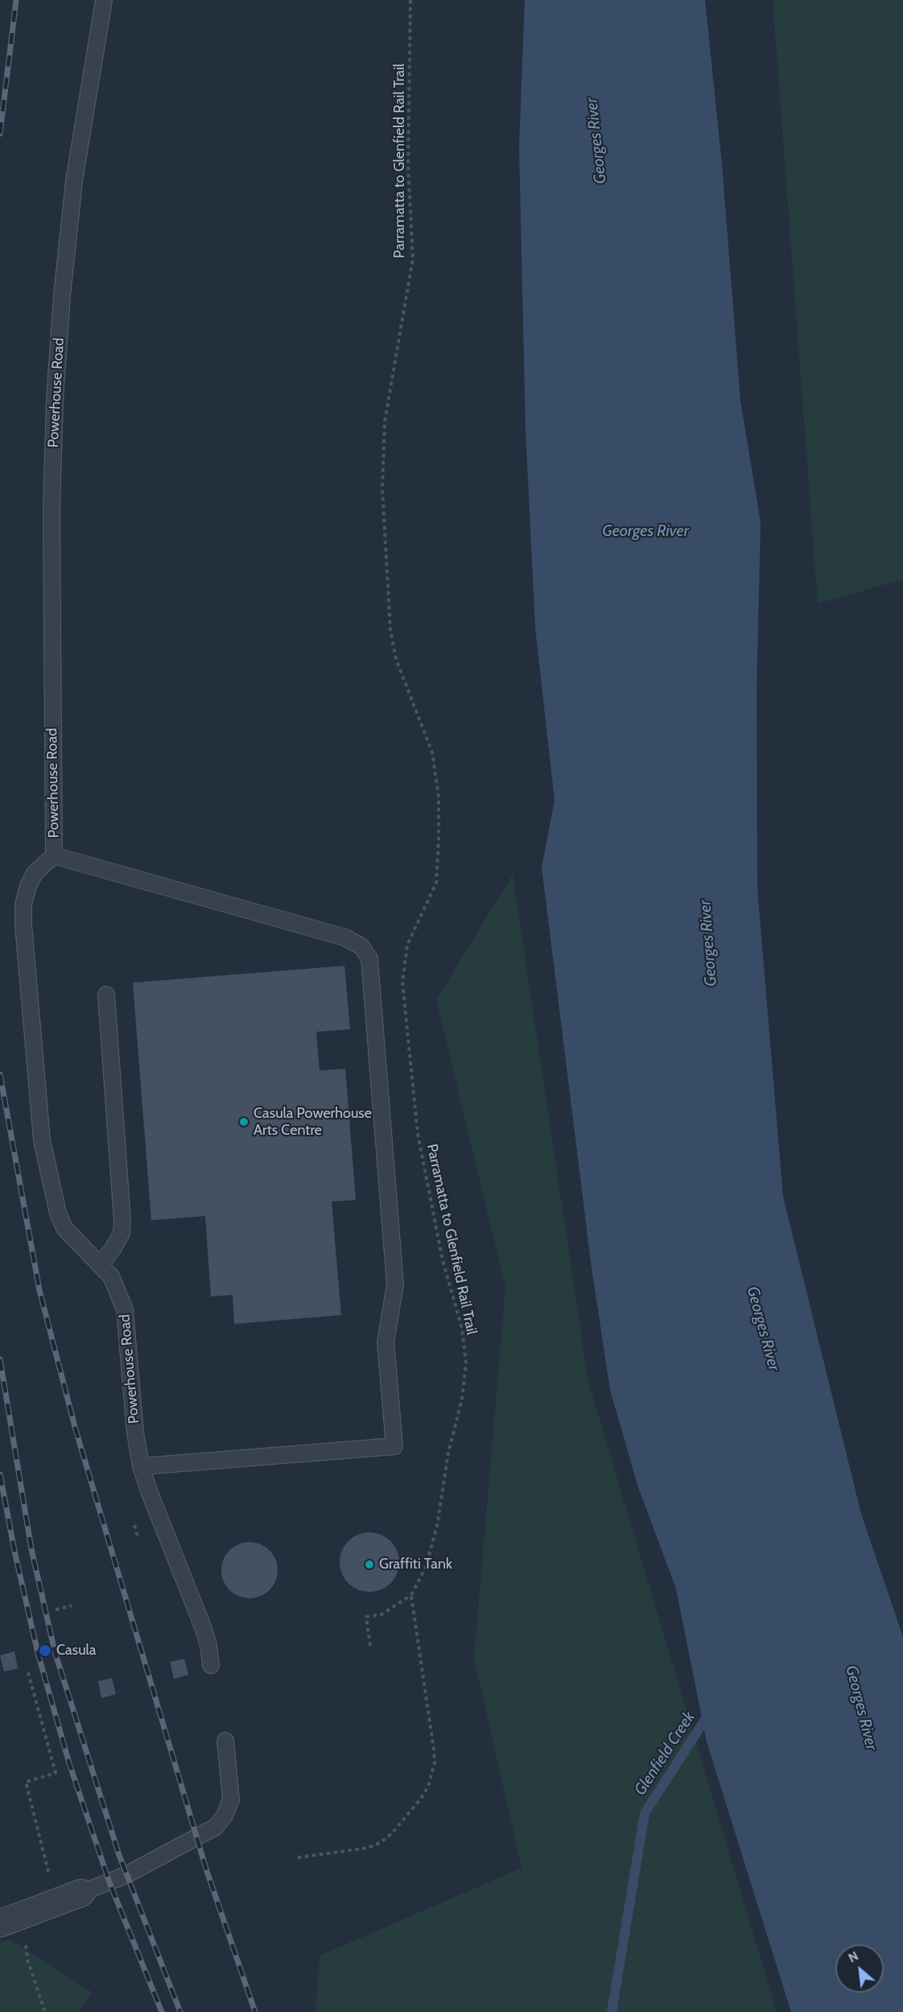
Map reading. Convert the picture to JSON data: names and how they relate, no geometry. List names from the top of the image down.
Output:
{
  "streets": {
    "lane": ["Powerhouse Road"],
    "path": ["Parramatta to Glenfield Rail Trail"]
  },
  "water": ["Georges River", "Glenfield Creek"],
  "places": ["Casula Powerhouse Arts Centre", "Graffiti Tank", "Casula"],
  "north": "top left"
}
